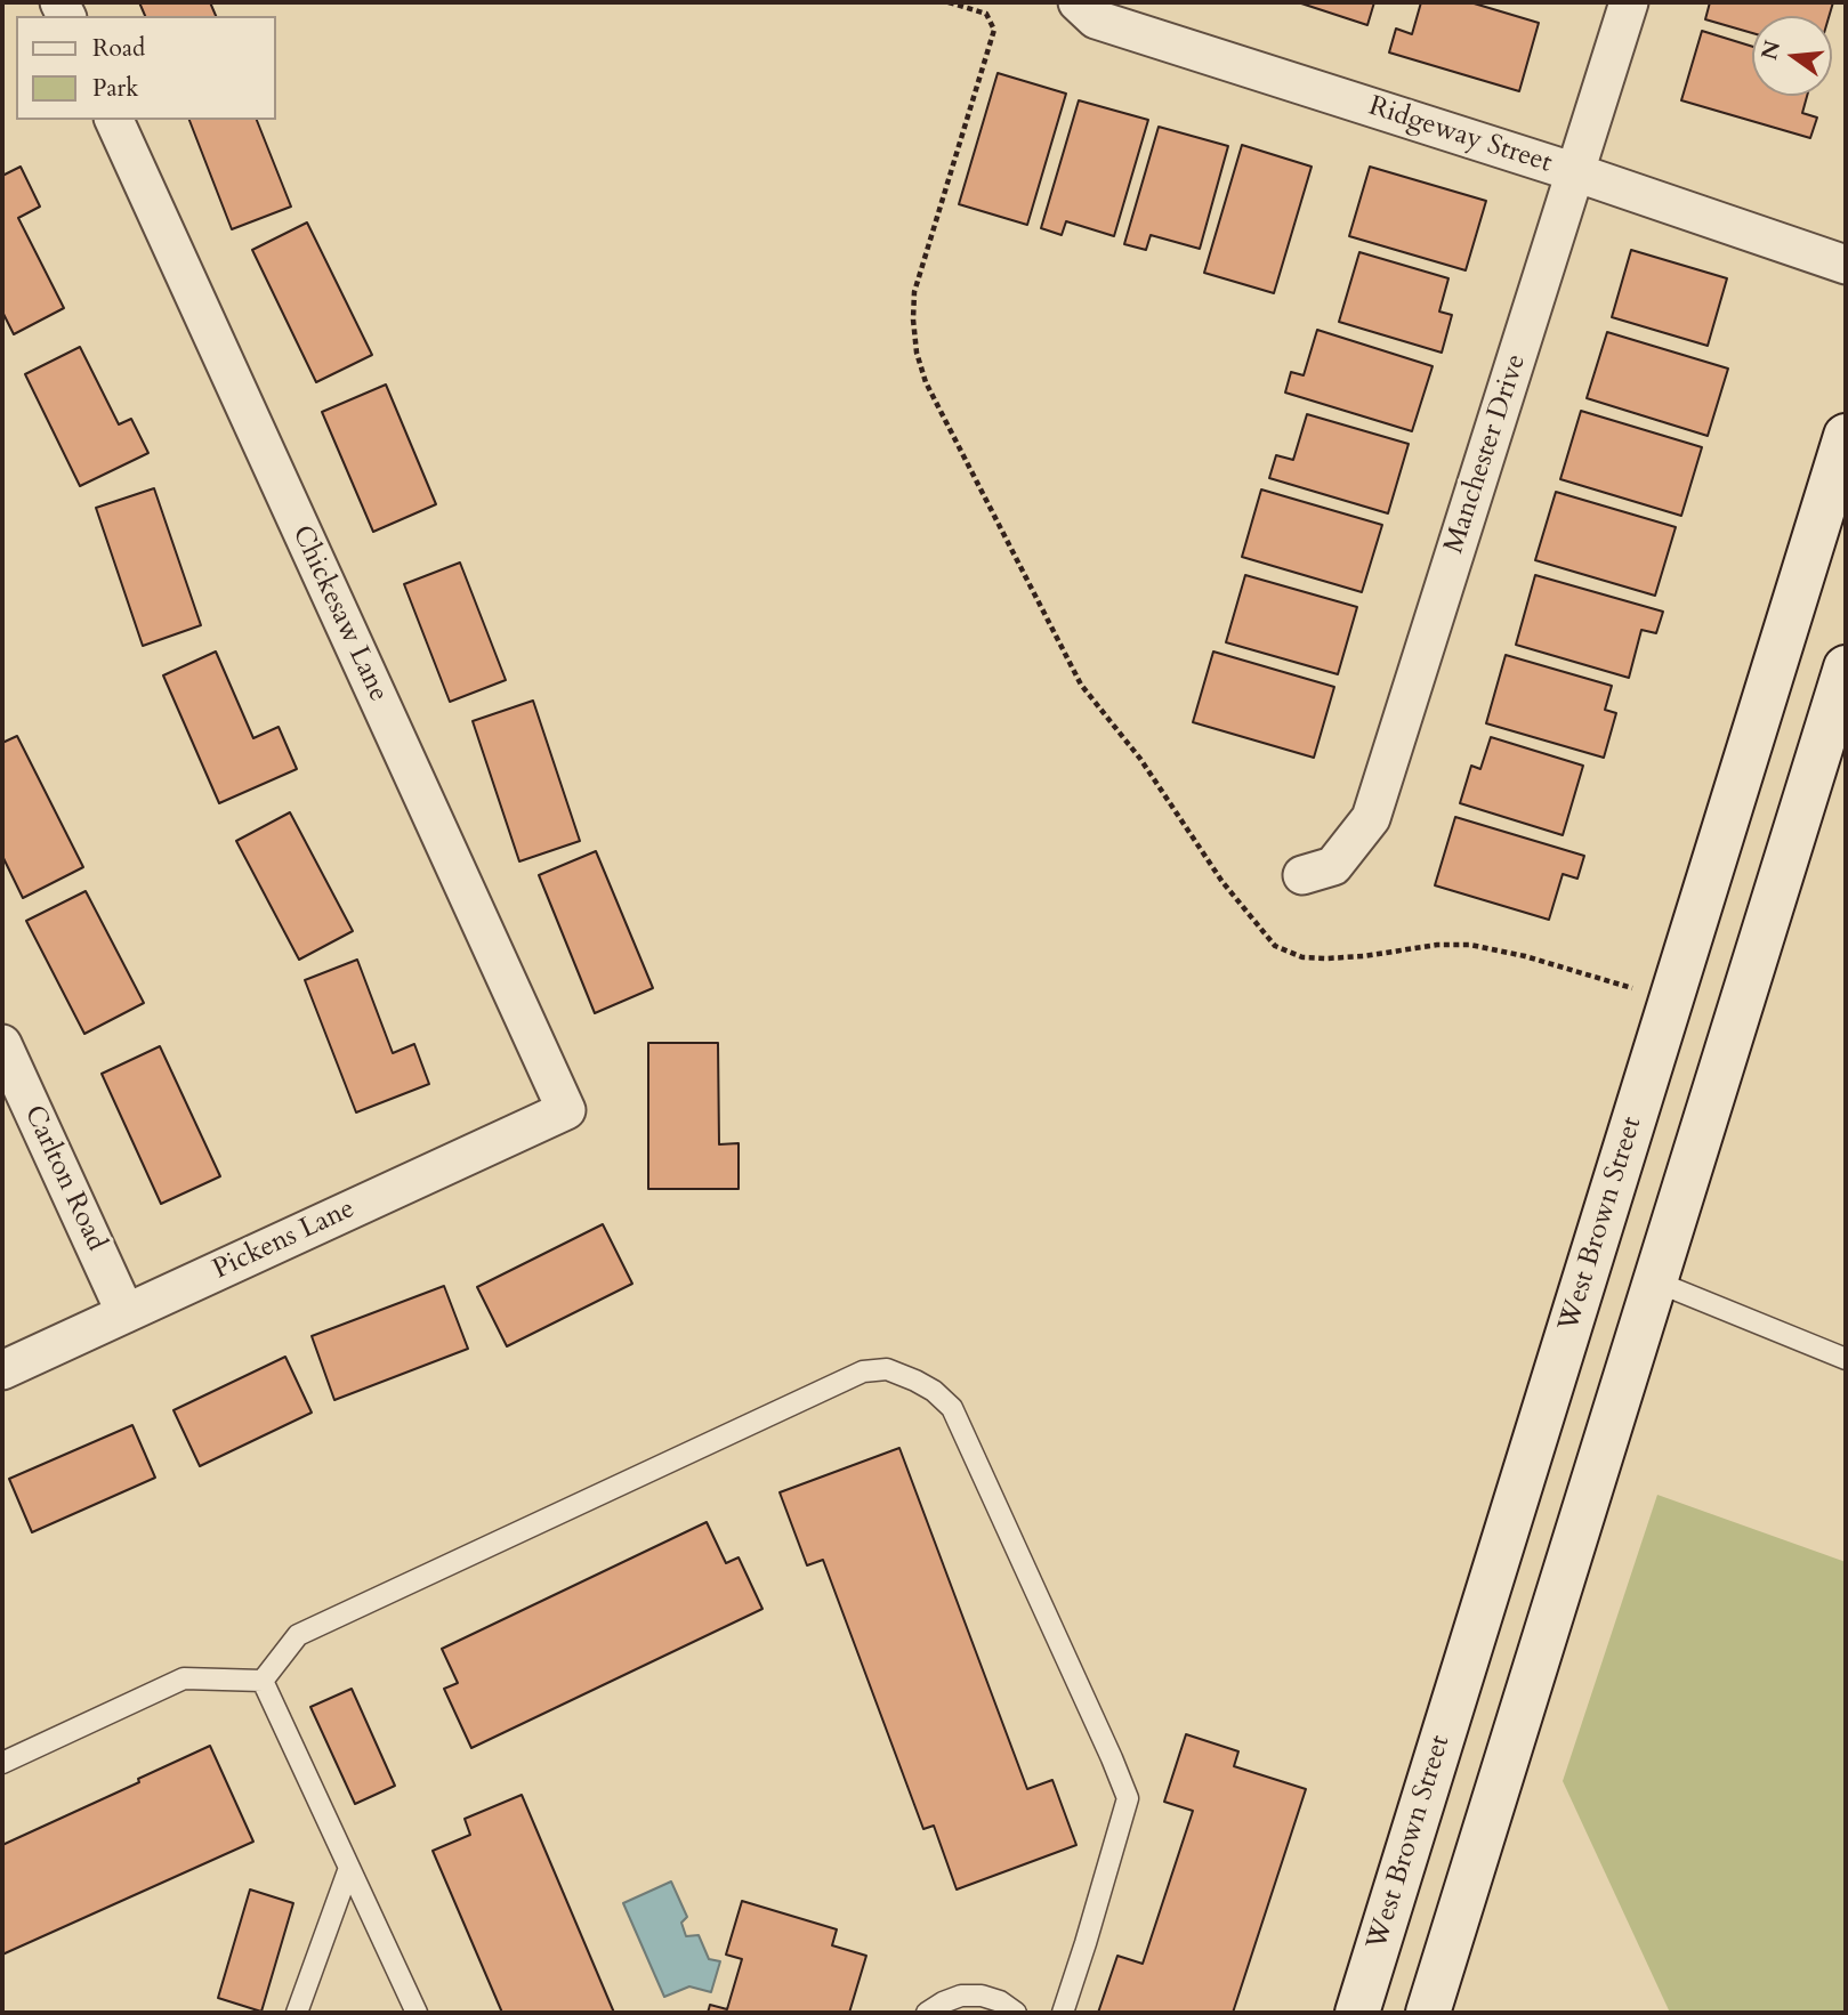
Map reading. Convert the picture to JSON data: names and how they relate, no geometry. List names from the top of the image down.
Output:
{
  "streets": {
    "main road": ["West Brown Street"],
    "street": [
      "Ridgeway Street",
      "Manchester Drive",
      "Chickesaw Lane",
      "Carlton Road",
      "Pickens Lane"
    ]
  },
  "crossings": [
    ["Ridgeway Street", "Manchester Drive"],
    ["Chickesaw Lane", "Pickens Lane"],
    ["Carlton Road", "Pickens Lane"]
  ],
  "legend": ["Road", "Park"],
  "north": "left"
}
